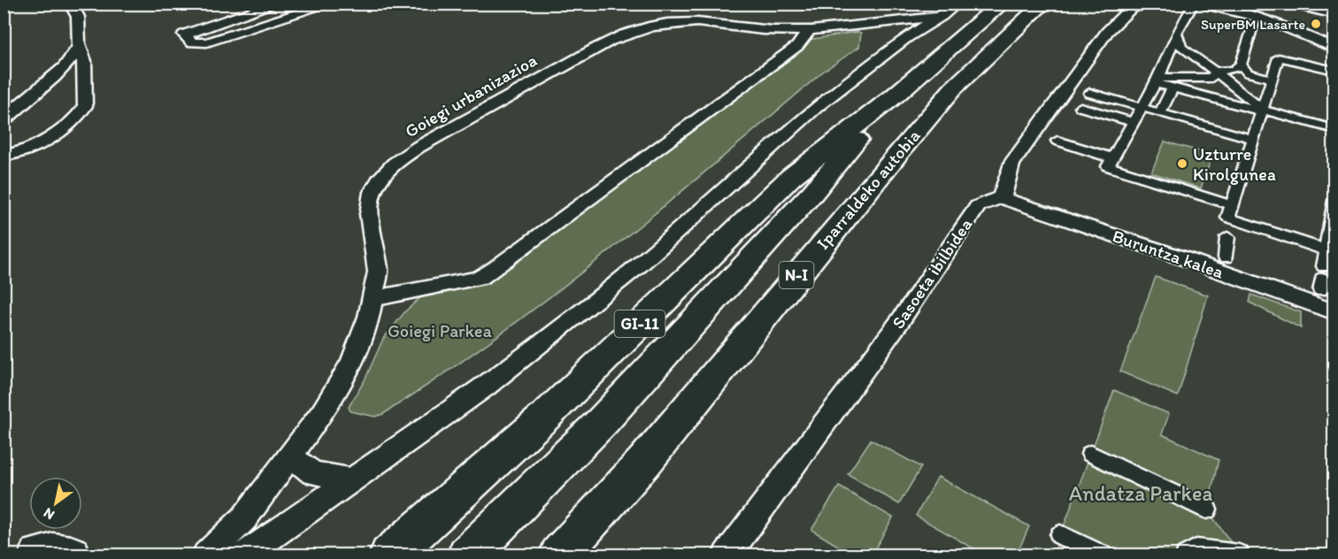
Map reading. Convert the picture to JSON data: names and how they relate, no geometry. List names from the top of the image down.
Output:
{
  "streets": {
    "main road": ["Iparraldeko autobia", "N-I", "GI-11"],
    "street": ["Goiegi urbanizazioa", "Buruntza kalea", "Sasoeta ibilbidea"]
  },
  "crossings": [
    ["Buruntza kalea", "Sasoeta ibilbidea"],
    ["N-I", "GI-11"]
  ],
  "parks": ["Goiegi Parkea", "Andatza Parkea"],
  "places": ["SuperBM Lasarte", "Uzturre Kirolgunea"],
  "north": "bottom left"
}
